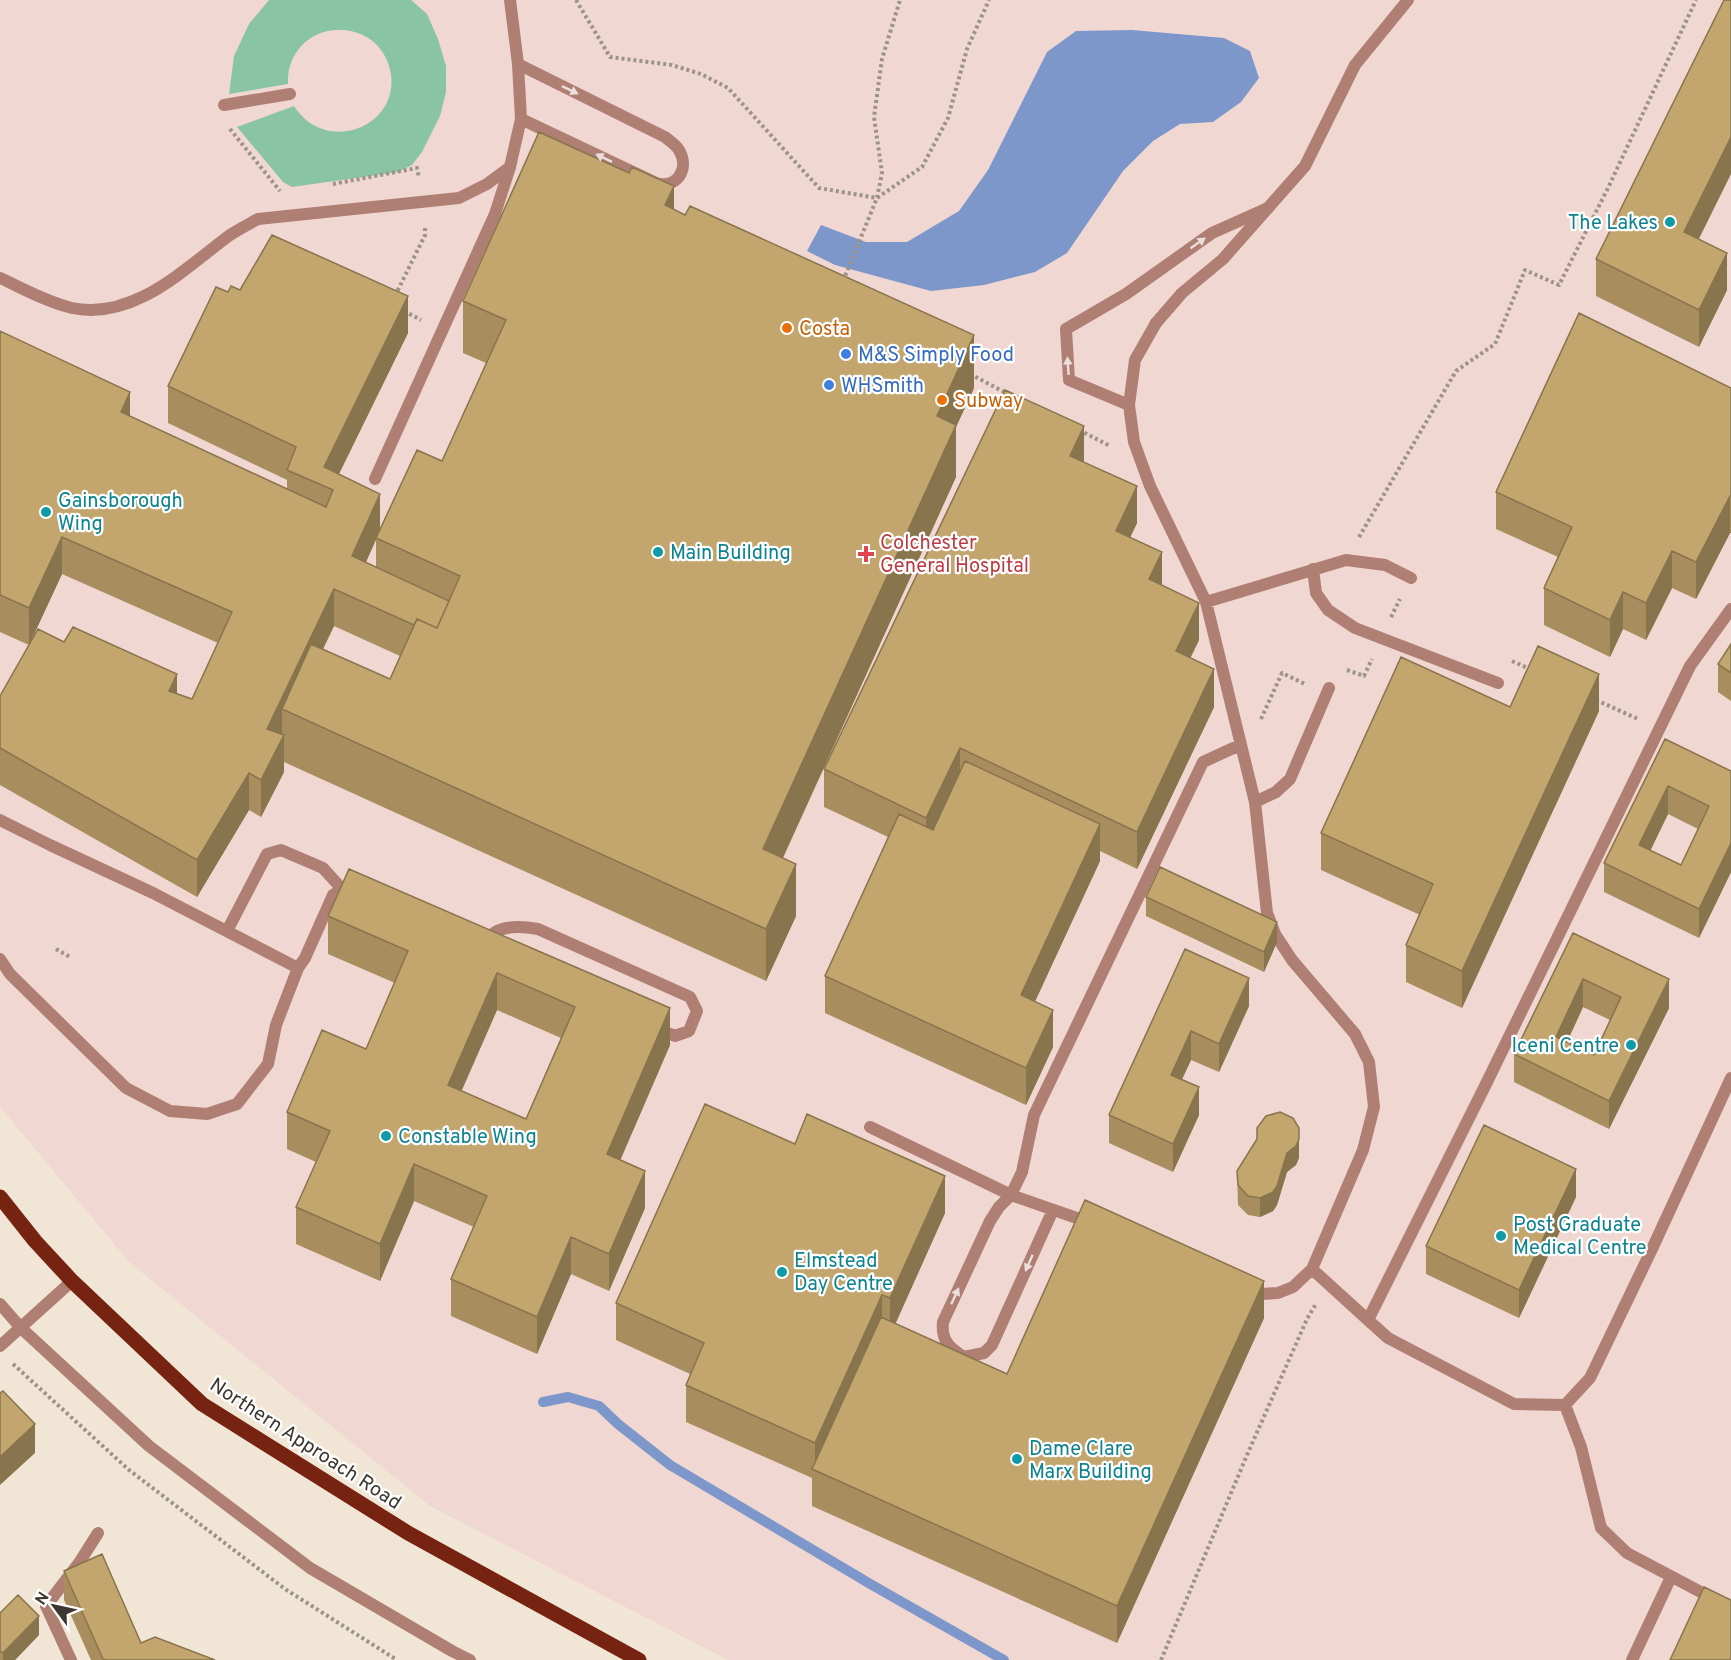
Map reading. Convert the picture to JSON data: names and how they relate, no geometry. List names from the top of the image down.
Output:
{
  "streets": {
    "main road": ["Northern Approach Road"]
  },
  "places": {
    "other": [
      "The Lakes",
      "Costa",
      "M&S Simply Food",
      "WHSmith",
      "Subway",
      "Gainsborough Wing",
      "Main Building",
      "Iceni Centre",
      "Constable Wing",
      "Post Graduate Medical Centre",
      "Elmstead Day Centre",
      "Dame Clare Marx Building"
    ],
    "health": ["Colchester General Hospital"]
  },
  "north": "top left"
}
